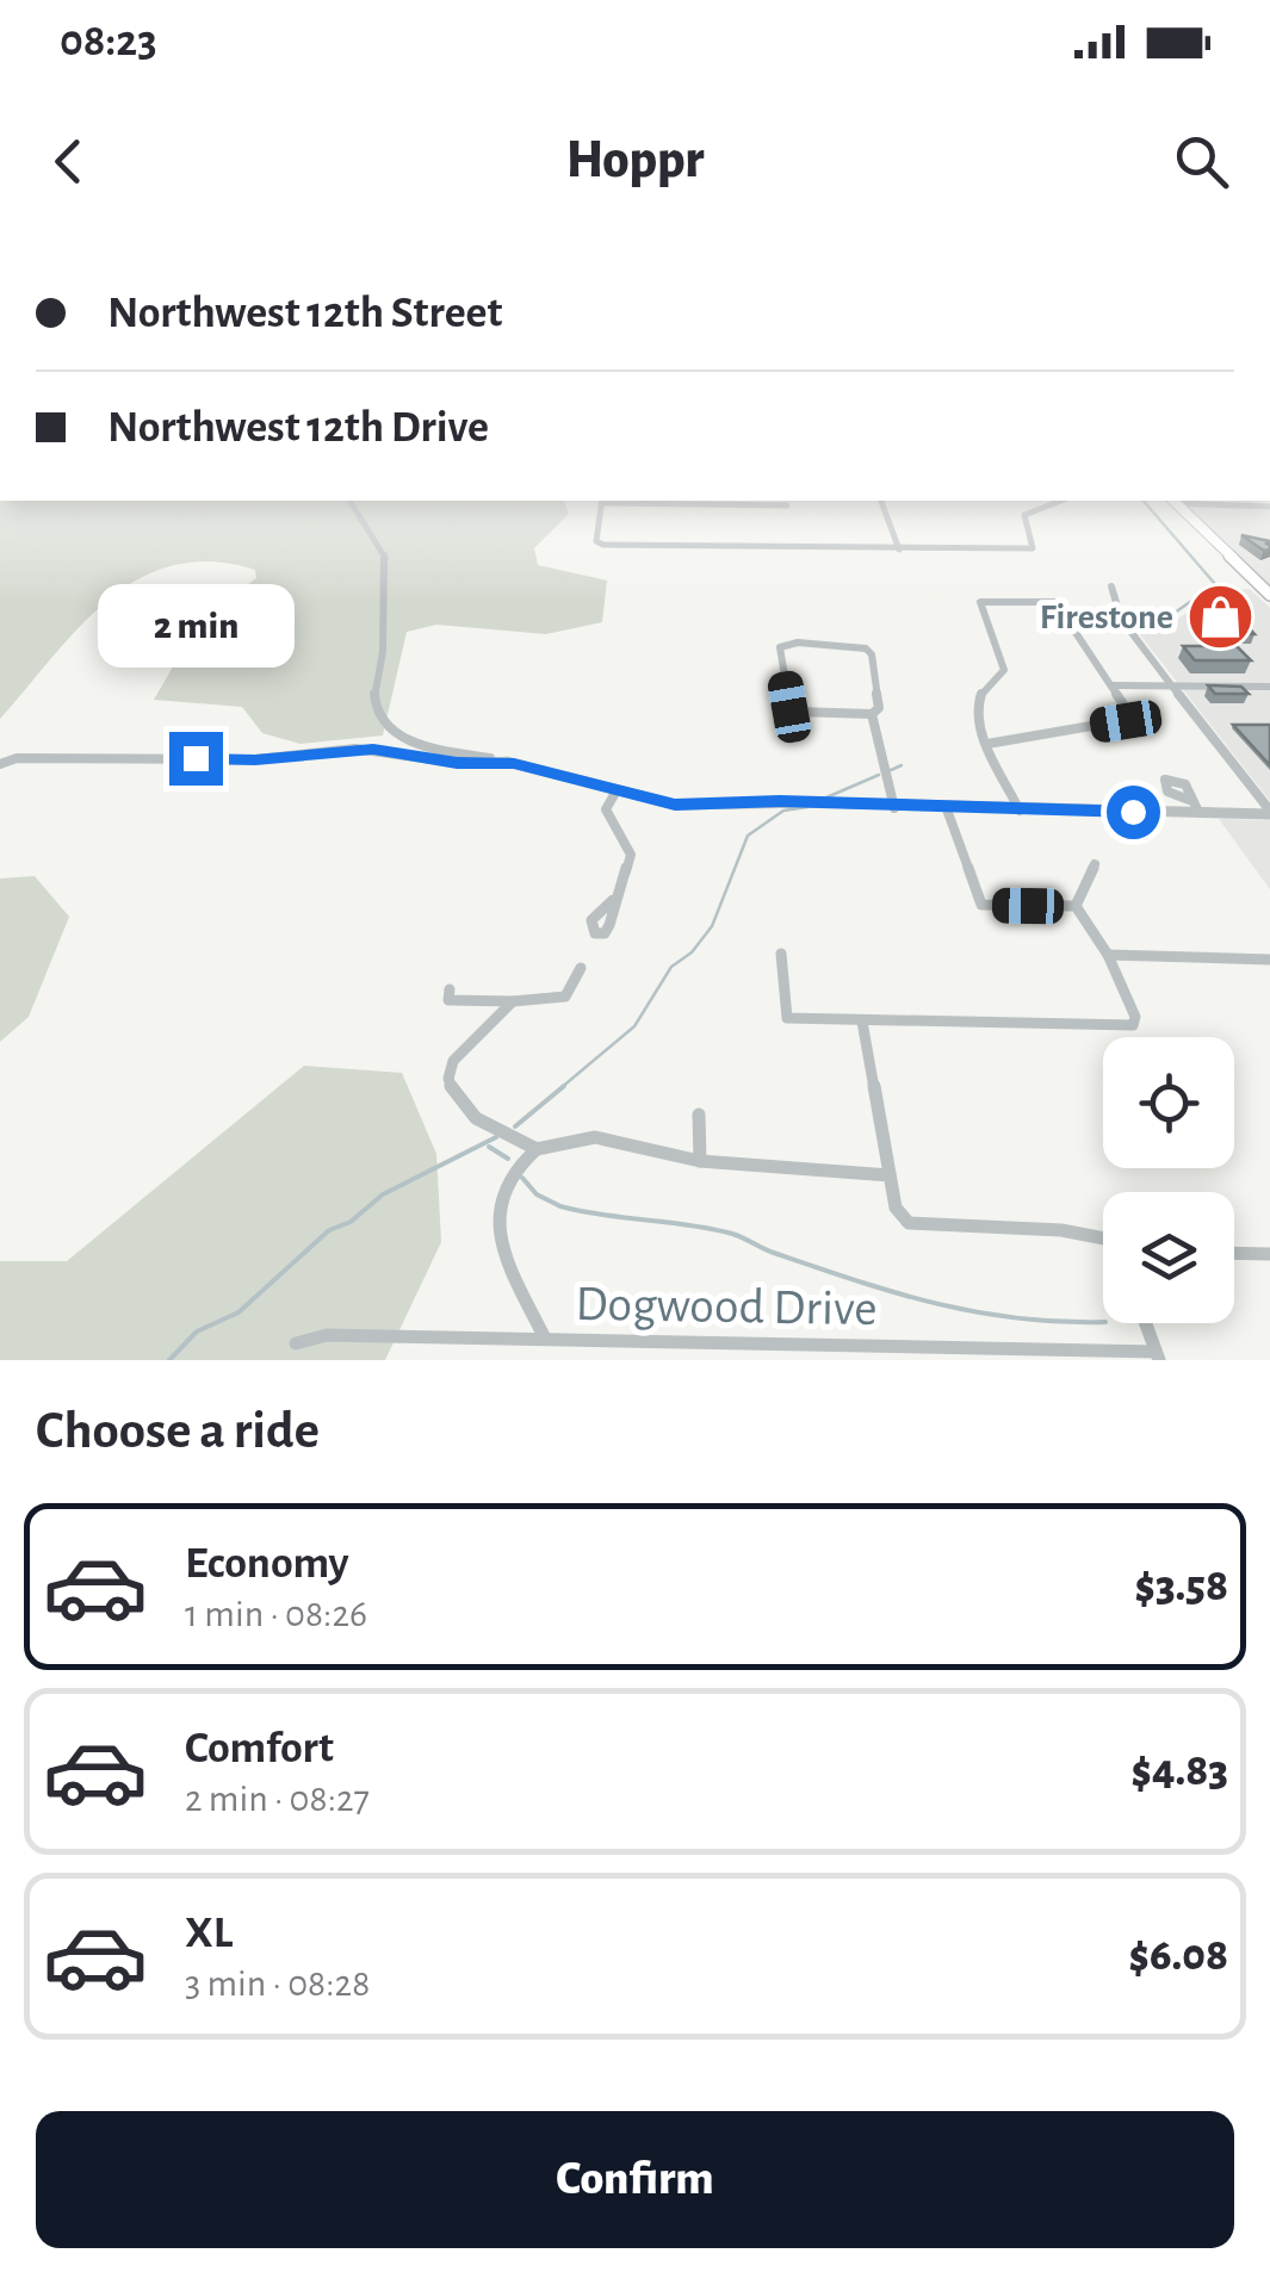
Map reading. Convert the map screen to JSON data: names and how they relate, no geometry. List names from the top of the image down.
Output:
{
  "streets": {
    "street": ["Dogwood Drive"]
  },
  "places": {
    "shop": ["Firestone"]
  },
  "page": {
    "status": "08:23",
    "header": "Hoppr",
    "banner": ["Northwest 12th Street", "Northwest 12th Drive"],
    "bubble": "2 min",
    "heading": "Choose a ride",
    "list": [
      {
        "name": "Economy",
        "note": "1 min · 08:26",
        "value": "$3.58"
      },
      {
        "name": "Comfort",
        "note": "2 min · 08:27",
        "value": "$4.83"
      },
      {
        "name": "XL",
        "note": "3 min · 08:28",
        "value": "$6.08"
      }
    ],
    "buttons": "Confirm"
  }
}
